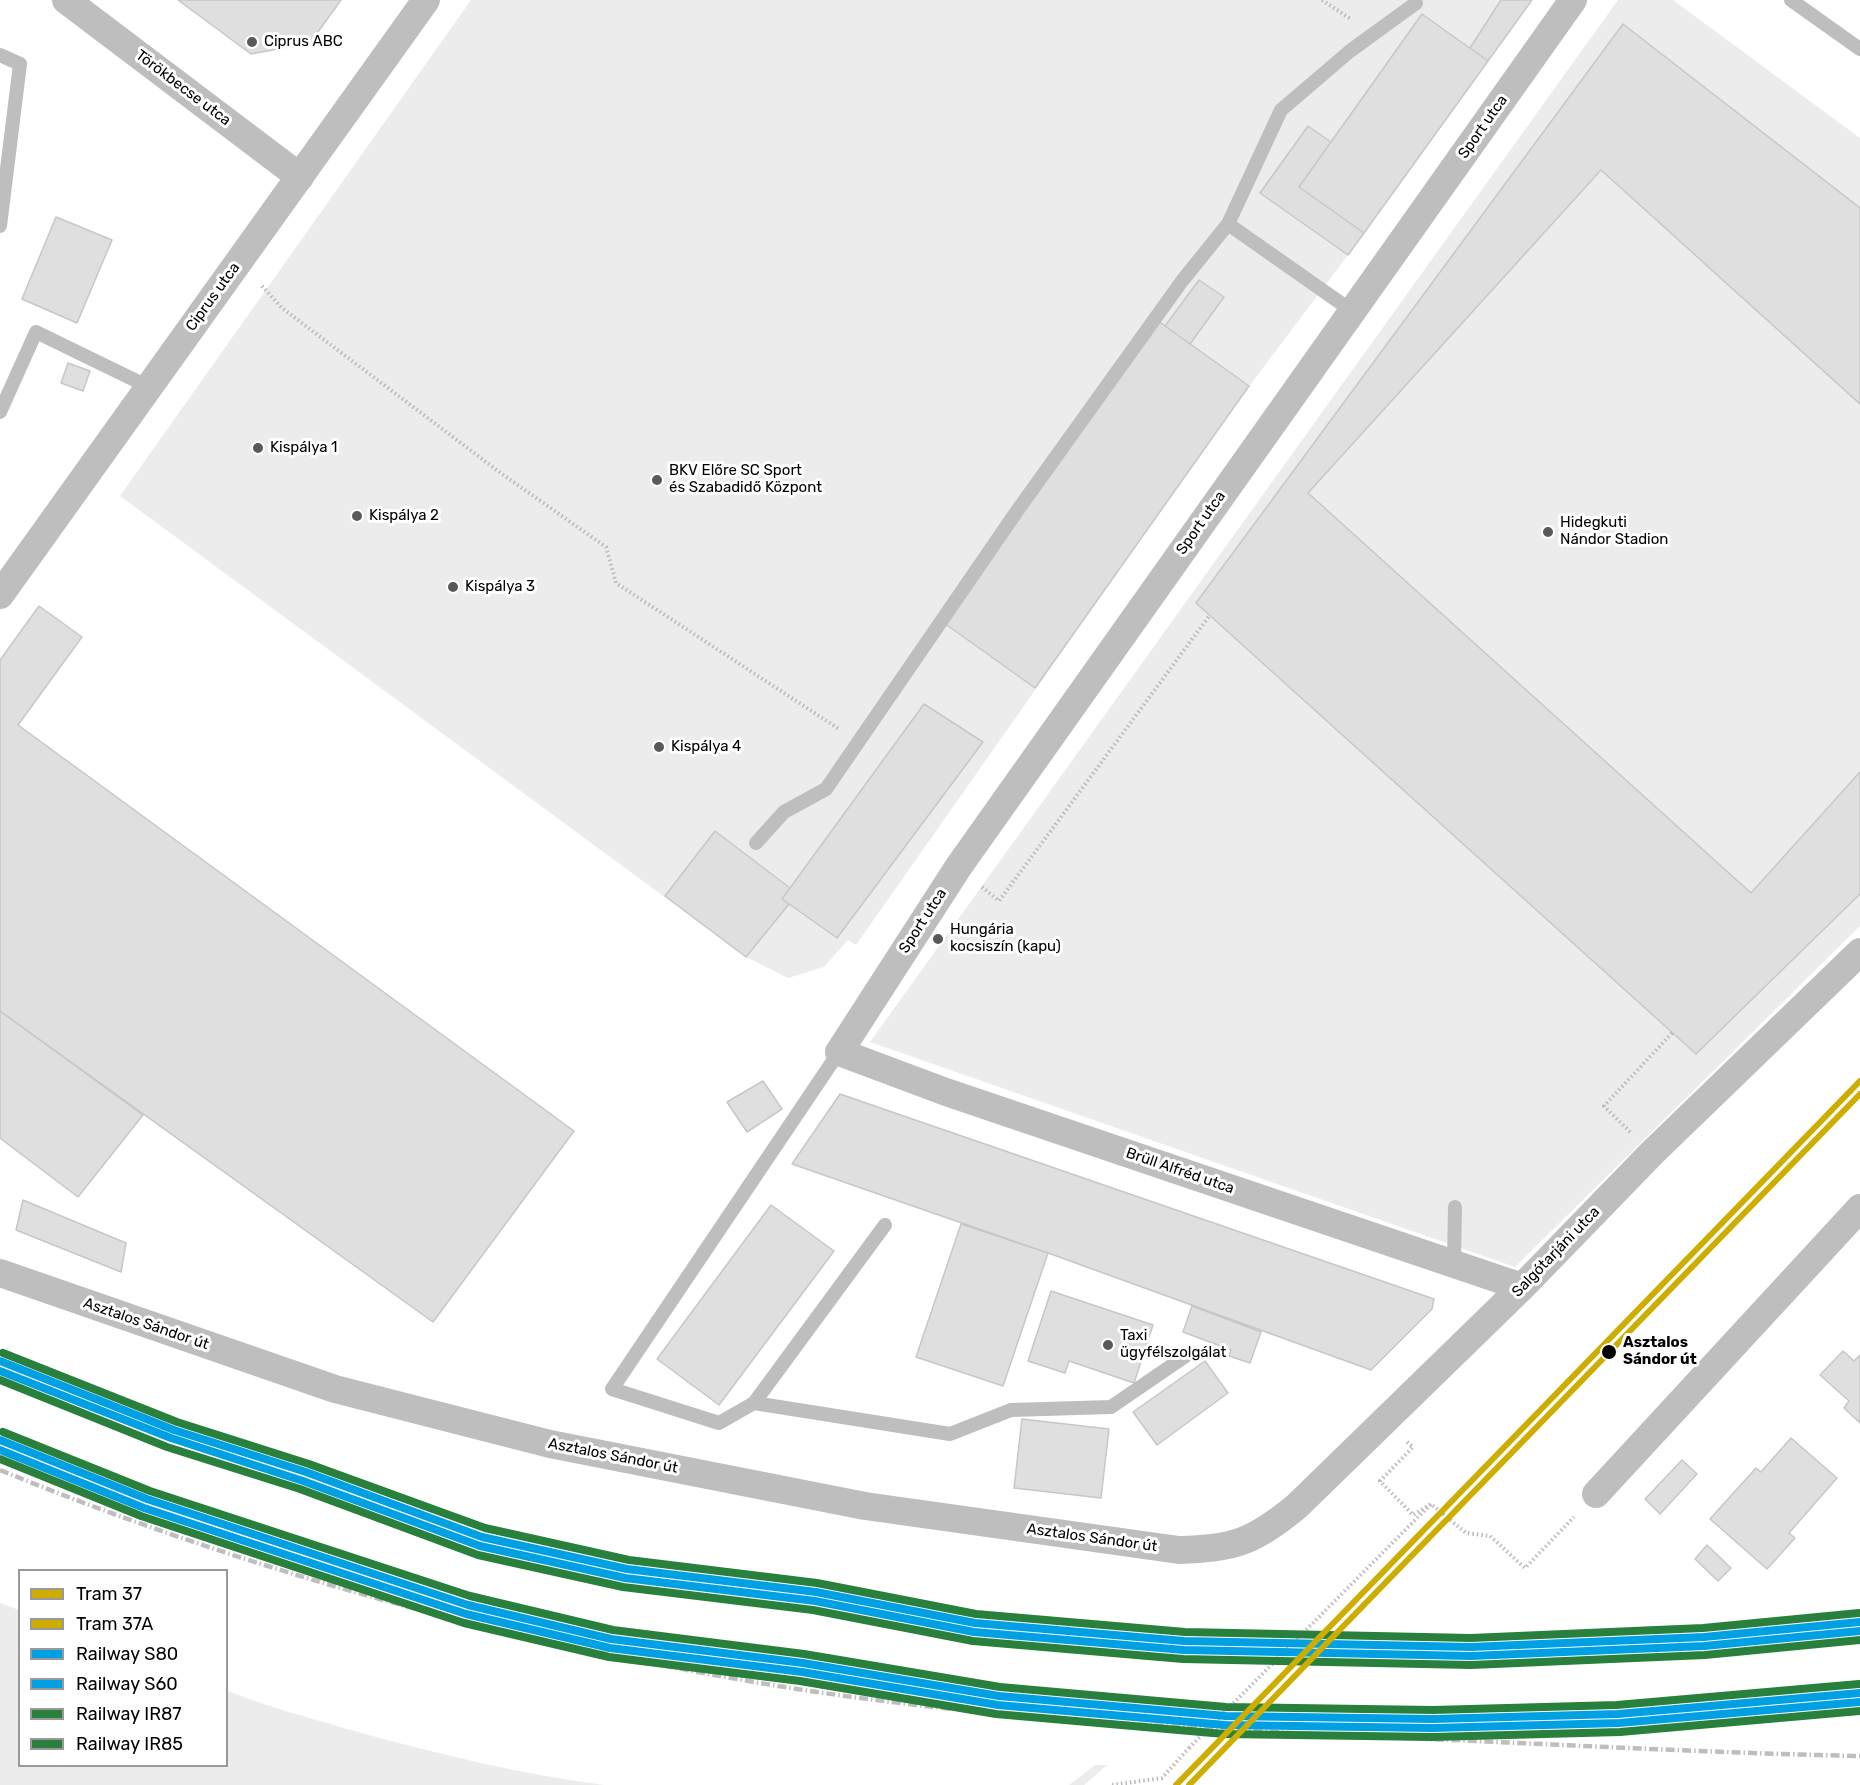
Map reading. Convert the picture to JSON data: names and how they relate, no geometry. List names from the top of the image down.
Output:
{
  "streets": {
    "street": [
      "Törökbecse utca",
      "Sport utca",
      "Ciprus utca",
      "Brüll Alfréd utca",
      "Salgótarjáni utca",
      "Asztalos Sándor út"
    ]
  },
  "crossings": [
    ["Törökbecse utca", "Ciprus utca"],
    ["Sport utca", "Brüll Alfréd utca"],
    ["Brüll Alfréd utca", "Salgótarjáni utca"],
    ["Salgótarjáni utca", "Asztalos Sándor út"]
  ],
  "places": [
    "Ciprus ABC",
    "Kispálya 1",
    "BKV Előre SC Sport és Szabadidő Központ",
    "Kispálya 2",
    "Hidegkuti Nándor Stadion",
    "Kispálya 3",
    "Kispálya 4",
    "Hungária kocsiszín (kapu)",
    "Taxi ügyfélszolgálat",
    "Asztalos Sándor út"
  ],
  "lines": [
    "tram line 37",
    "tram line 37A",
    "rail line IR87",
    "rail line S80",
    "rail line S60",
    "rail line IR85"
  ],
  "legend": [
    "Tram 37",
    "Tram 37A",
    "Railway S80",
    "Railway S60",
    "Railway IR87",
    "Railway IR85"
  ]
}
